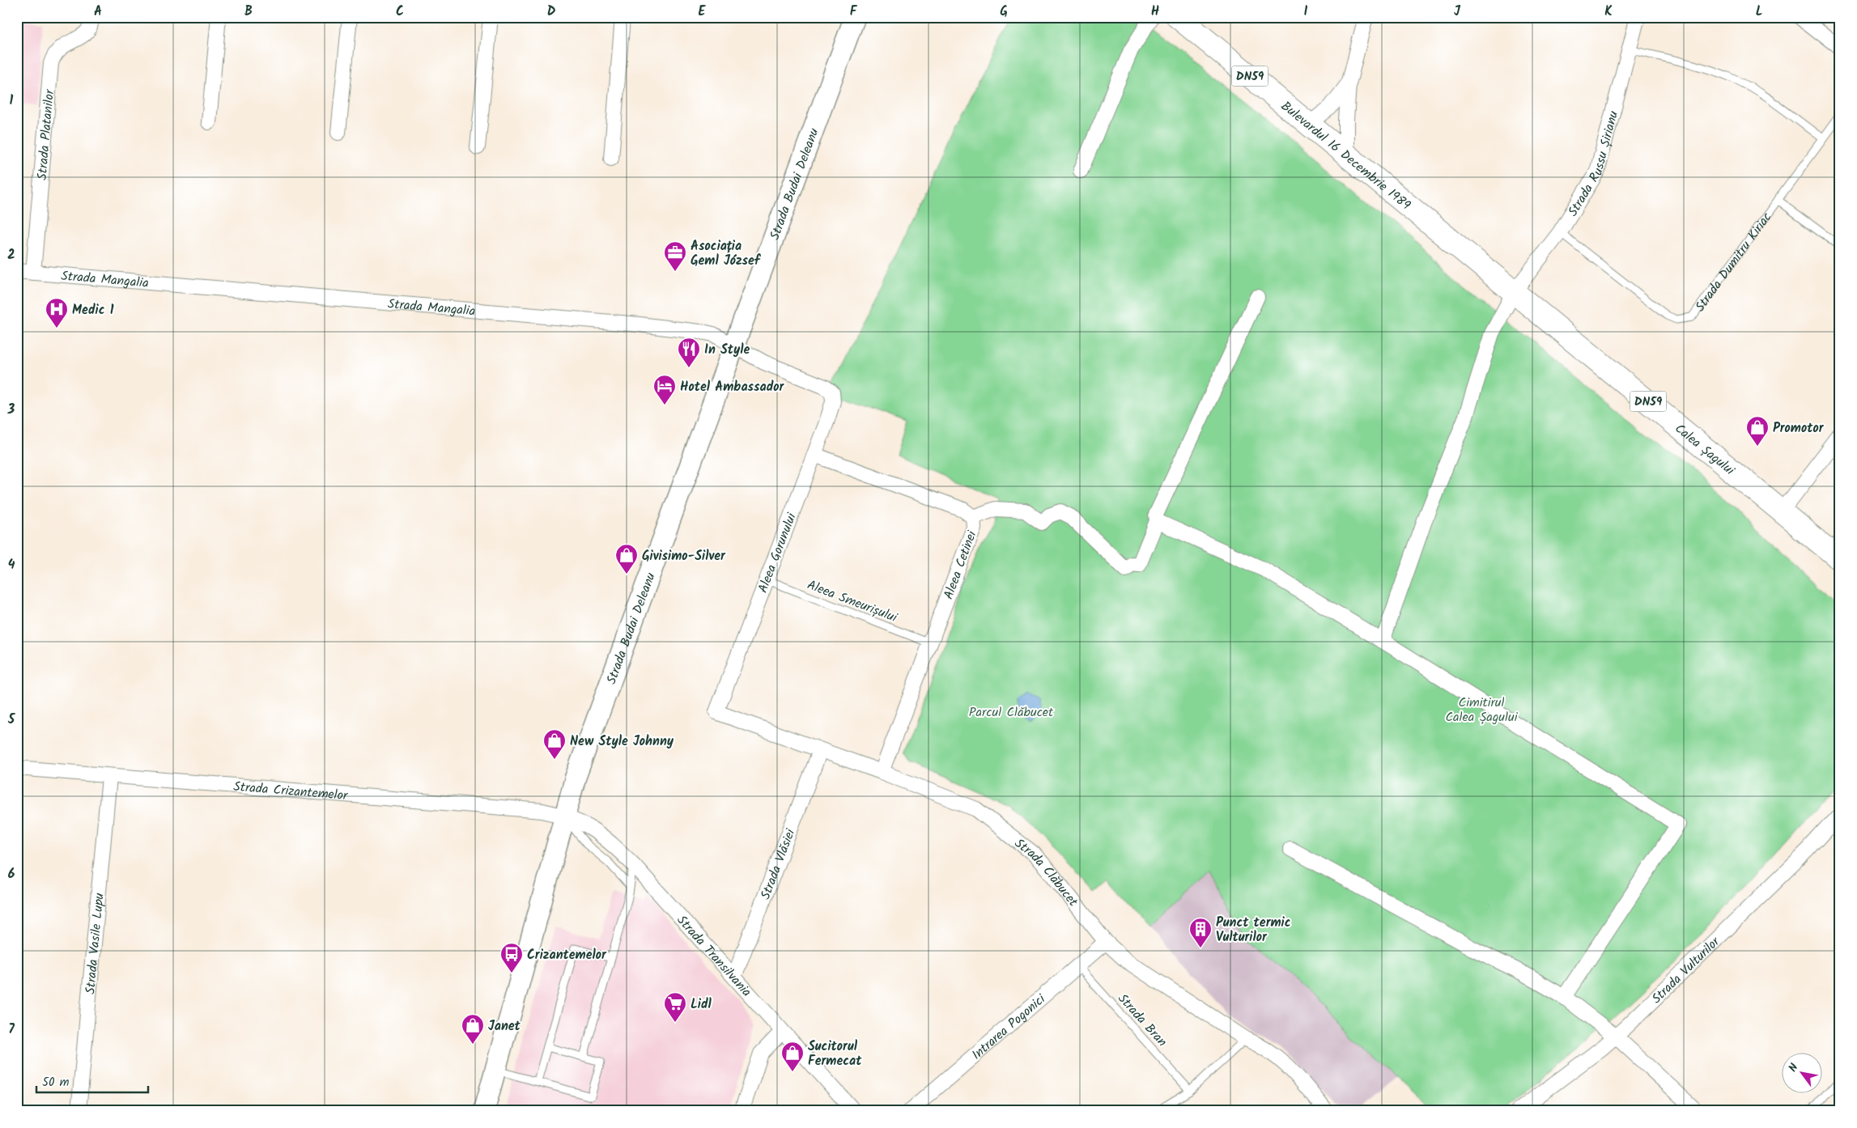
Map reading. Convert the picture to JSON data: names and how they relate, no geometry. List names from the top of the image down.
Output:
{
  "streets": {
    "main road": [
      "DN59",
      "Bulevardul 16 Decembrie 1989",
      "Strada Budai Deleanu",
      "Calea Șagului"
    ],
    "street": [
      "Strada Platanilor",
      "Strada Russu Șirianu",
      "Strada Mangalia",
      "Aleea Gorunului",
      "Aleea Cetinei",
      "Strada Crizantemelor",
      "Strada Vlăsiei",
      "Strada Clăbucet",
      "Strada Vasile Lupu",
      "Strada Transilvania",
      "Strada Vulturilor",
      "Intrarea Pogonici"
    ],
    "lane": ["Strada Dumitru Kiriac", "Aleea Smeurișului", "Strada Bran"]
  },
  "crossings": [
    ["Strada Platanilor", "Strada Mangalia"],
    ["Bulevardul 16 Decembrie 1989", "Strada Russu Șirianu"],
    ["Bulevardul 16 Decembrie 1989", "Calea Șagului"],
    ["Strada Russu Șirianu", "Strada Dumitru Kiriac"],
    ["Strada Russu Șirianu", "Calea Șagului"],
    ["Strada Budai Deleanu", "Strada Mangalia"],
    ["Strada Budai Deleanu", "Strada Crizantemelor"],
    ["Strada Budai Deleanu", "Strada Transilvania"],
    ["Strada Mangalia", "Aleea Gorunului"],
    ["Aleea Gorunului", "Aleea Cetinei"],
    ["Aleea Gorunului", "Aleea Smeurișului"],
    ["Aleea Gorunului", "Strada Clăbucet"],
    ["Aleea Cetinei", "Aleea Smeurișului"],
    ["Aleea Cetinei", "Strada Clăbucet"],
    ["Strada Crizantemelor", "Strada Vasile Lupu"],
    ["Strada Crizantemelor", "Strada Transilvania"],
    ["Strada Vlăsiei", "Strada Clăbucet"],
    ["Strada Vlăsiei", "Strada Transilvania"],
    ["Strada Clăbucet", "Intrarea Pogonici"],
    ["Strada Bran", "Intrarea Pogonici"]
  ],
  "parks": ["Cimitirul Calea Șagului", "Parcul Clăbucet"],
  "places": {
    "office": ["Asociația Geml József"],
    "hospital": ["Medic 1"],
    "restaurant": ["In Style"],
    "hotel": ["Hotel Ambassador"],
    "shop": [
      "Promotor",
      "Givisimo-Silver",
      "New Style Johnny",
      "Janet",
      "Sucitorul Fermecat"
    ],
    "building": ["Punct termic Vulturilor"],
    "bus stop": ["Crizantemelor"],
    "supermarket": ["Lidl"]
  },
  "scale_bar": "50 m",
  "north": "top left",
  "grid": {
    "columns": [
      "A",
      "B",
      "C",
      "D",
      "E",
      "F",
      "G",
      "H",
      "I",
      "J",
      "K",
      "L"
    ],
    "rows": [
      "1",
      "2",
      "3",
      "4",
      "5",
      "6",
      "7"
    ]
  }
}
